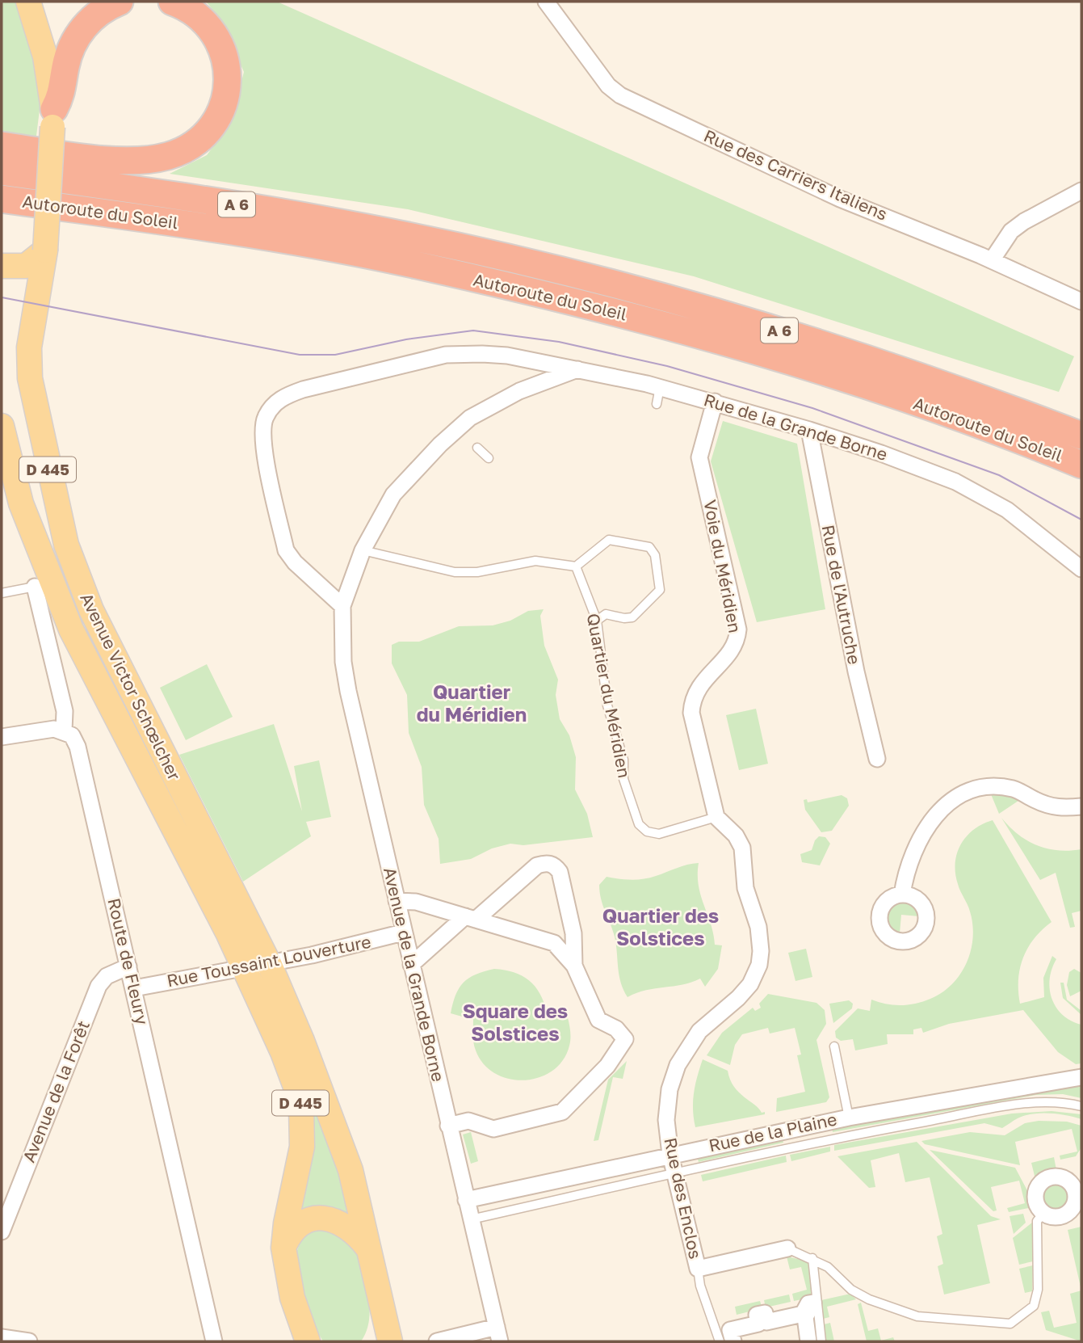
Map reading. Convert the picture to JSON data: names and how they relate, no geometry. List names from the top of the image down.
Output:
{
  "streets": {
    "highway": ["A 6", "Autoroute du Soleil"],
    "main road": ["D 445", "Avenue Victor Schœlcher"],
    "street": [
      "Rue des Carriers Italiens",
      "Rue de la Grande Borne",
      "Voie du Méridien",
      "Rue de l'Autruche",
      "Route de Fleury",
      "Rue Toussaint Louverture",
      "Avenue de la Grande Borne",
      "Avenue de la Forêt",
      "Rue de la Plaine",
      "Rue des Enclos"
    ],
    "lane": ["Quartier du Méridien"]
  },
  "crossings": [
    ["Rue de la Grande Borne", "Voie du Méridien"],
    ["Rue de la Grande Borne", "Rue de l'Autruche"],
    ["Rue de la Grande Borne", "Avenue de la Grande Borne"],
    ["D 445", "Avenue Victor Schœlcher"],
    ["Voie du Méridien", "Quartier du Méridien"],
    ["Voie du Méridien", "Rue des Enclos"],
    ["Avenue Victor Schœlcher", "Rue Toussaint Louverture"],
    ["Quartier du Méridien", "Rue des Enclos"],
    ["Route de Fleury", "Rue Toussaint Louverture"],
    ["Route de Fleury", "Avenue de la Forêt"],
    ["Rue Toussaint Louverture", "Avenue de la Grande Borne"],
    ["Avenue de la Grande Borne", "Rue de la Plaine"],
    ["Rue de la Plaine", "Rue des Enclos"]
  ],
  "districts": ["Quartier du Méridien", "Quartier des Solstices", "Square des Solstices"]
}
